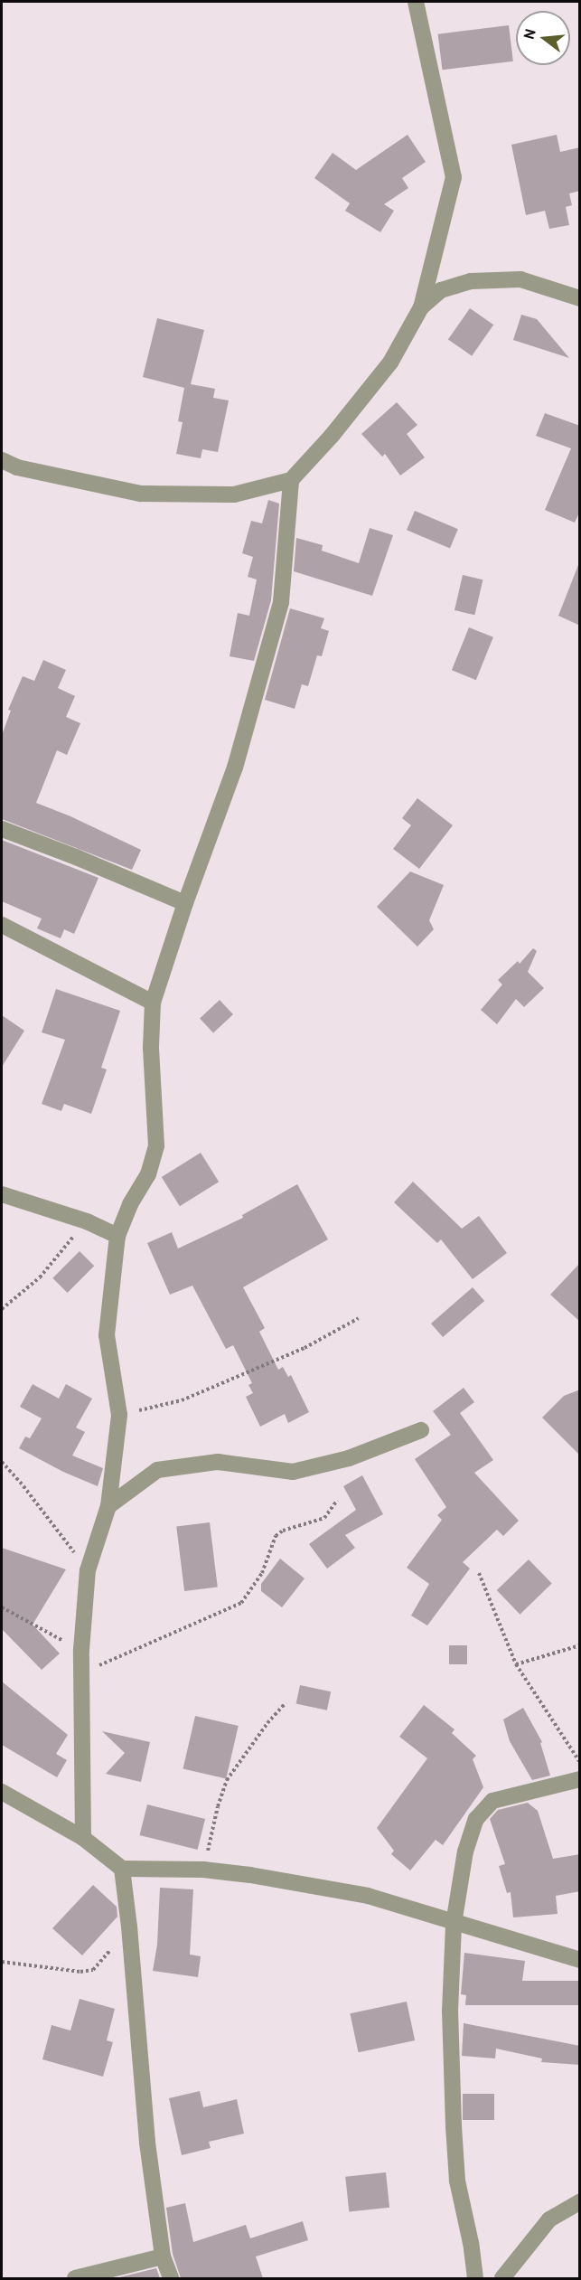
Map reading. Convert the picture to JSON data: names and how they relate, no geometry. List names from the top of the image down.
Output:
{
  "north": "left"
}
